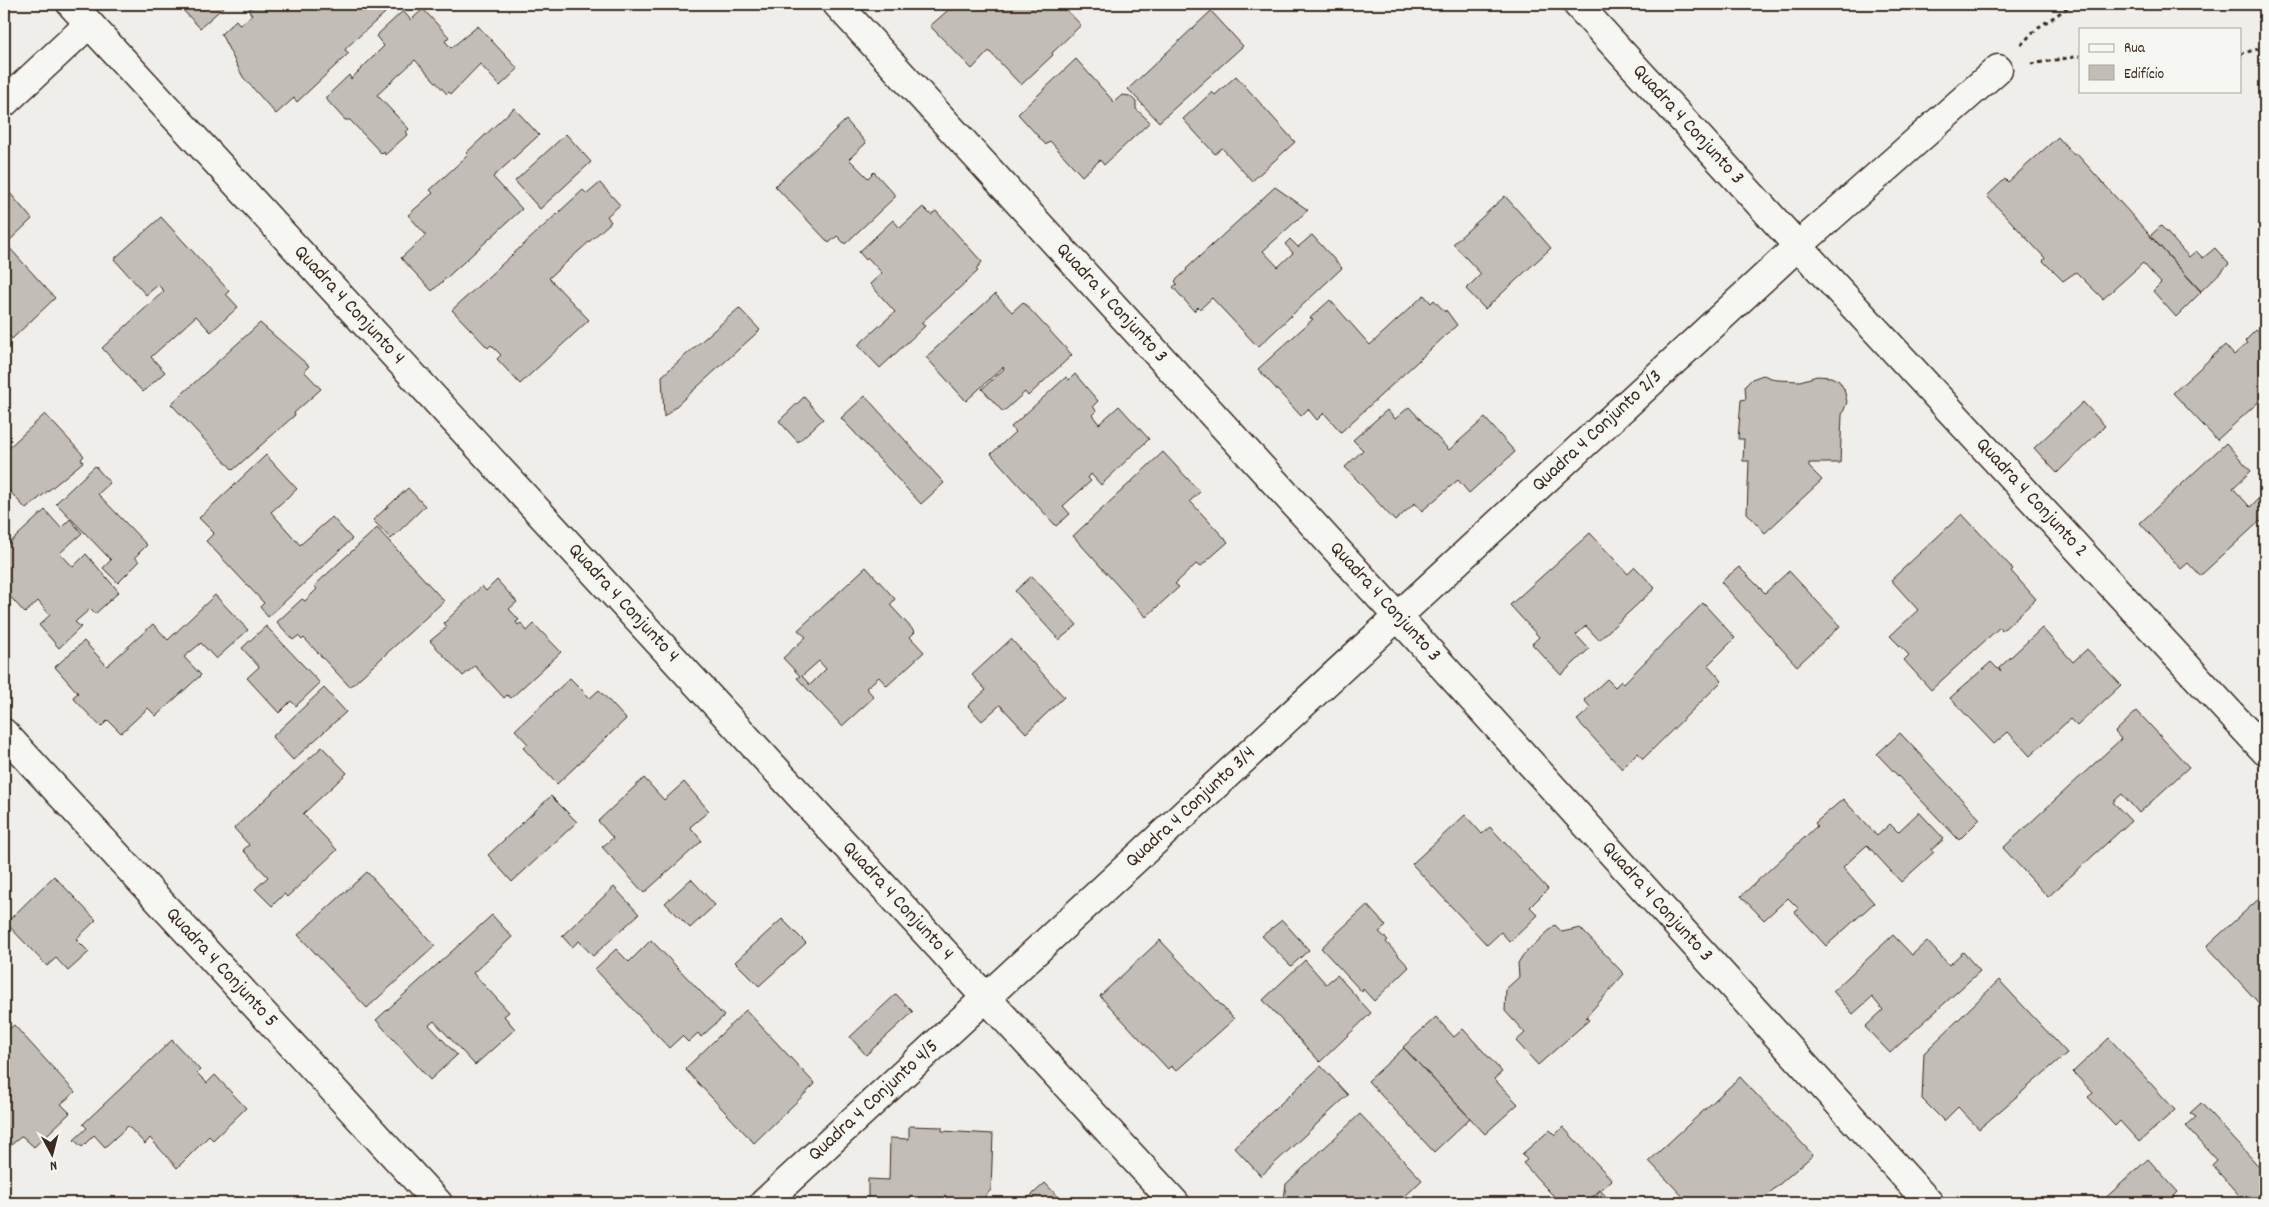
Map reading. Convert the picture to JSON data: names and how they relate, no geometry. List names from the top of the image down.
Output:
{
  "streets": {
    "street": [
      "Quadra 4 Conjunto 3",
      "Quadra 4 Conjunto 4",
      "Quadra 4 Conjunto 2/3",
      "Quadra 4 Conjunto 2",
      "Quadra 4 Conjunto 3/4",
      "Quadra 4 Conjunto 5",
      "Quadra 4 Conjunto 4/5"
    ]
  },
  "crossings": [
    ["Quadra 4 Conjunto 3", "Quadra 4 Conjunto 2/3"],
    ["Quadra 4 Conjunto 3", "Quadra 4 Conjunto 2"],
    ["Quadra 4 Conjunto 3", "Quadra 4 Conjunto 3/4"],
    ["Quadra 4 Conjunto 4", "Quadra 4 Conjunto 3/4"],
    ["Quadra 4 Conjunto 4", "Quadra 4 Conjunto 4/5"],
    ["Quadra 4 Conjunto 2/3", "Quadra 4 Conjunto 2"],
    ["Quadra 4 Conjunto 2/3", "Quadra 4 Conjunto 3/4"],
    ["Quadra 4 Conjunto 3/4", "Quadra 4 Conjunto 4/5"]
  ],
  "legend": ["Rua", "Edifício"],
  "north": "bottom"
}
